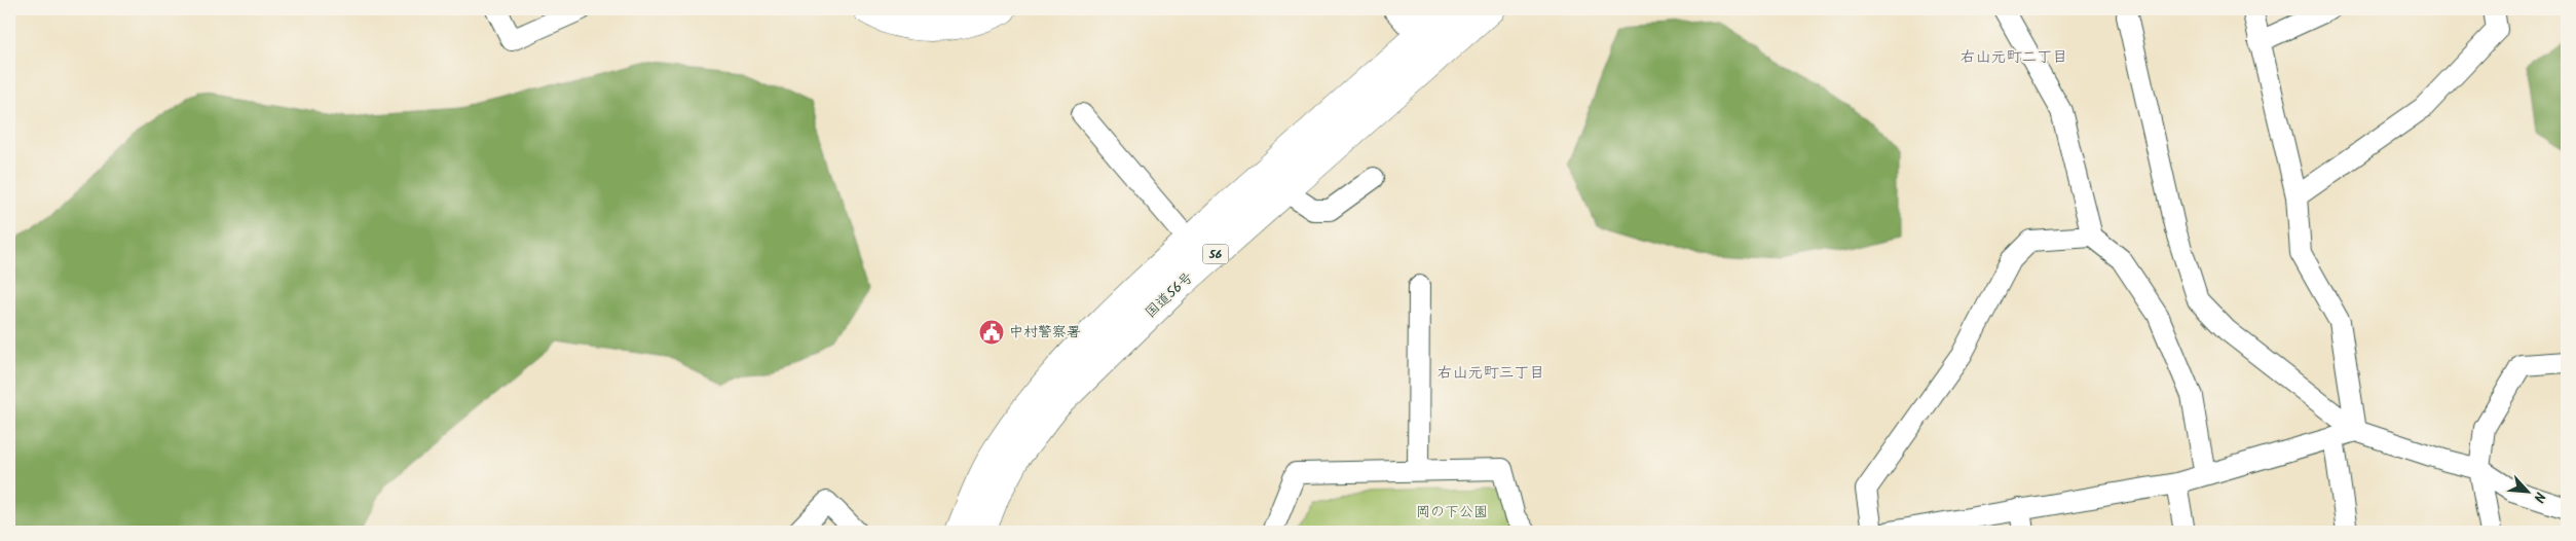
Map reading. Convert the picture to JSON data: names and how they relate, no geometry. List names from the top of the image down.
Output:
{
  "streets": {
    "highway": ["56", "国道56号"]
  },
  "districts": ["右山元町二丁目", "右山元町三丁目"],
  "parks": ["岡の下公園"],
  "places": {
    "public building": ["中村警察署"]
  },
  "north": "bottom right"
}
